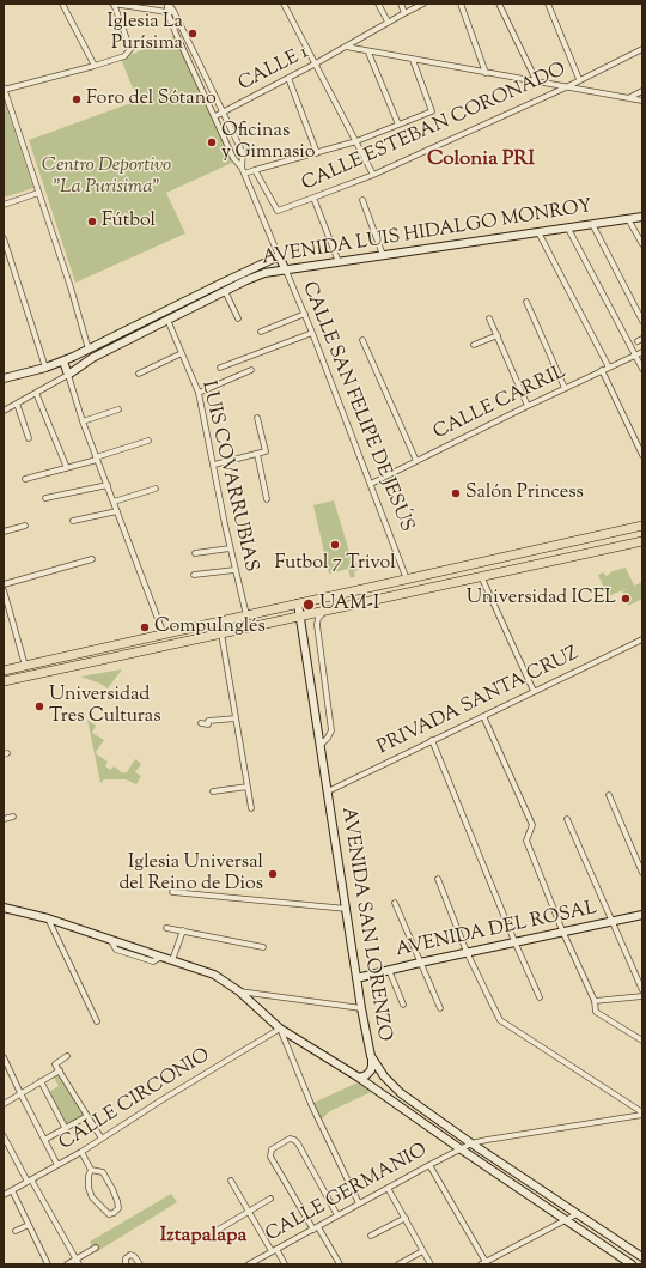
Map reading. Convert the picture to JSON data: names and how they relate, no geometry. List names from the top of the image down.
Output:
{
  "streets": {
    "main road": [
      "AVENIDA LUIS HIDALGO MONROY",
      "CALLE SAN FELIPE DE JESÚS",
      "AVENIDA SAN LORENZO",
      "AVENIDA DEL ROSAL"
    ],
    "street": [
      "CALLE 1",
      "CALLE ESTEBAN CORONADO",
      "CALLE CARRIL",
      "LUIS COVARRUBIAS",
      "PRIVADA SANTA CRUZ",
      "CALLE CIRCONIO",
      "CALLE GERMANIO"
    ]
  },
  "crossings": [
    ["CALLE 1", "CALLE SAN FELIPE DE JESÚS"],
    ["AVENIDA LUIS HIDALGO MONROY", "CALLE SAN FELIPE DE JESÚS"],
    ["AVENIDA LUIS HIDALGO MONROY", "LUIS COVARRUBIAS"],
    ["CALLE CARRIL", "CALLE SAN FELIPE DE JESÚS"],
    ["PRIVADA SANTA CRUZ", "AVENIDA SAN LORENZO"],
    ["AVENIDA SAN LORENZO", "AVENIDA DEL ROSAL"],
    ["AVENIDA SAN LORENZO", "CALLE GERMANIO"]
  ],
  "districts": ["Colonia PRI", "Iztapalapa"],
  "parks": ["Centro Deportivo \"La Purisima\""],
  "places": [
    "Iglesia La Purísima",
    "Foro del Sótano",
    "Oficinas y Gimnasio",
    "Fútbol",
    "Salón Princess",
    "Futbol 7 Trivol",
    "Universidad ICEL",
    "UAM-I",
    "CompuInglés",
    "Universidad Tres Culturas",
    "Iglesia Universal del Reino de Dios"
  ]
}
